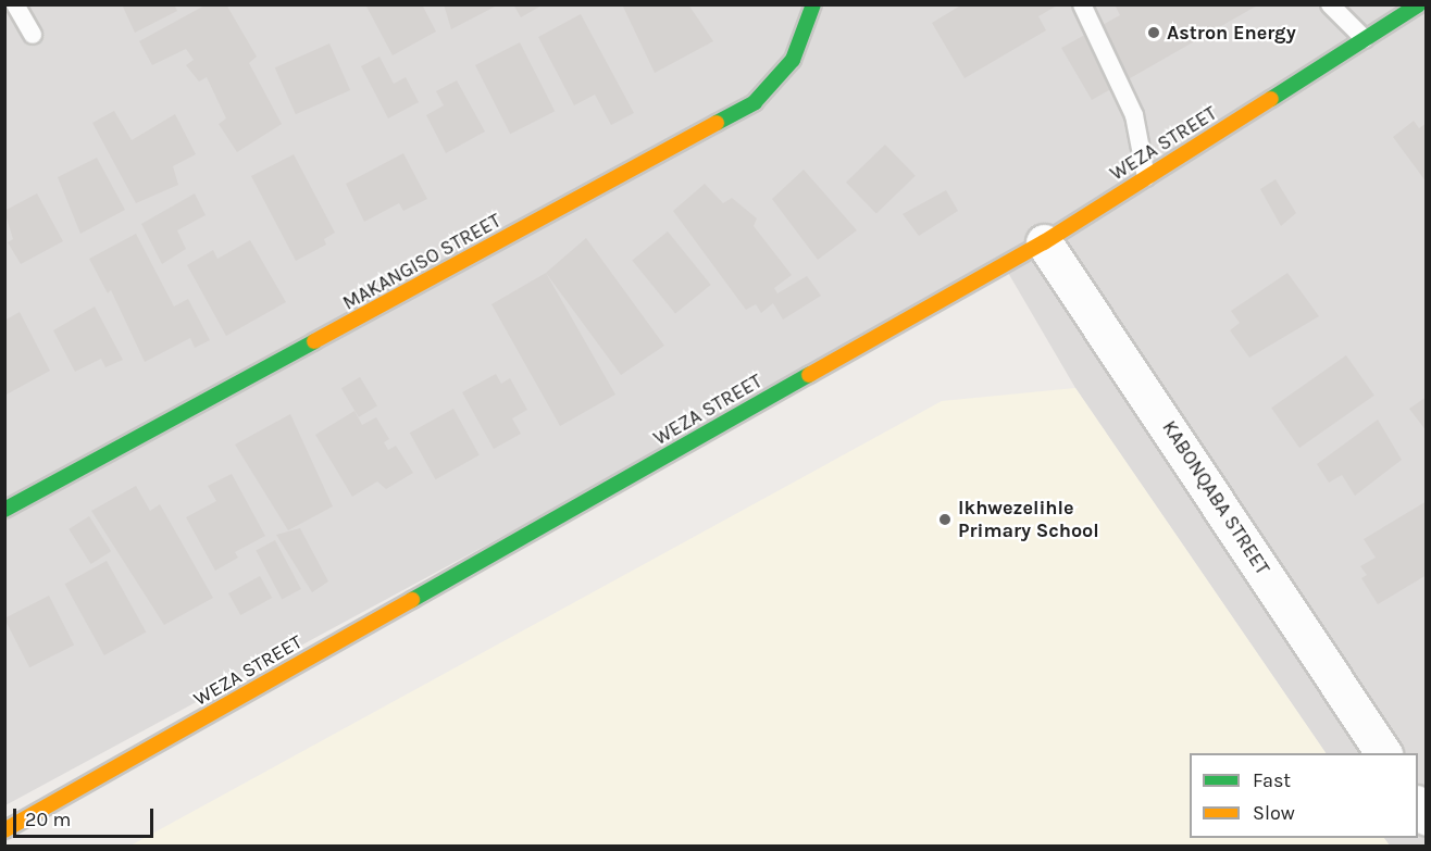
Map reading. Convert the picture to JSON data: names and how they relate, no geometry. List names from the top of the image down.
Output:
{
  "streets": {
    "street": ["WEZA STREET", "MAKANGISO STREET", "KABONQABA STREET"]
  },
  "crossings": [
    ["WEZA STREET", "KABONQABA STREET"]
  ],
  "places": ["Astron Energy", "Ikhwezelihle Primary School"],
  "legend": ["Fast", "Slow"],
  "scale_bar": "20 m"
}
